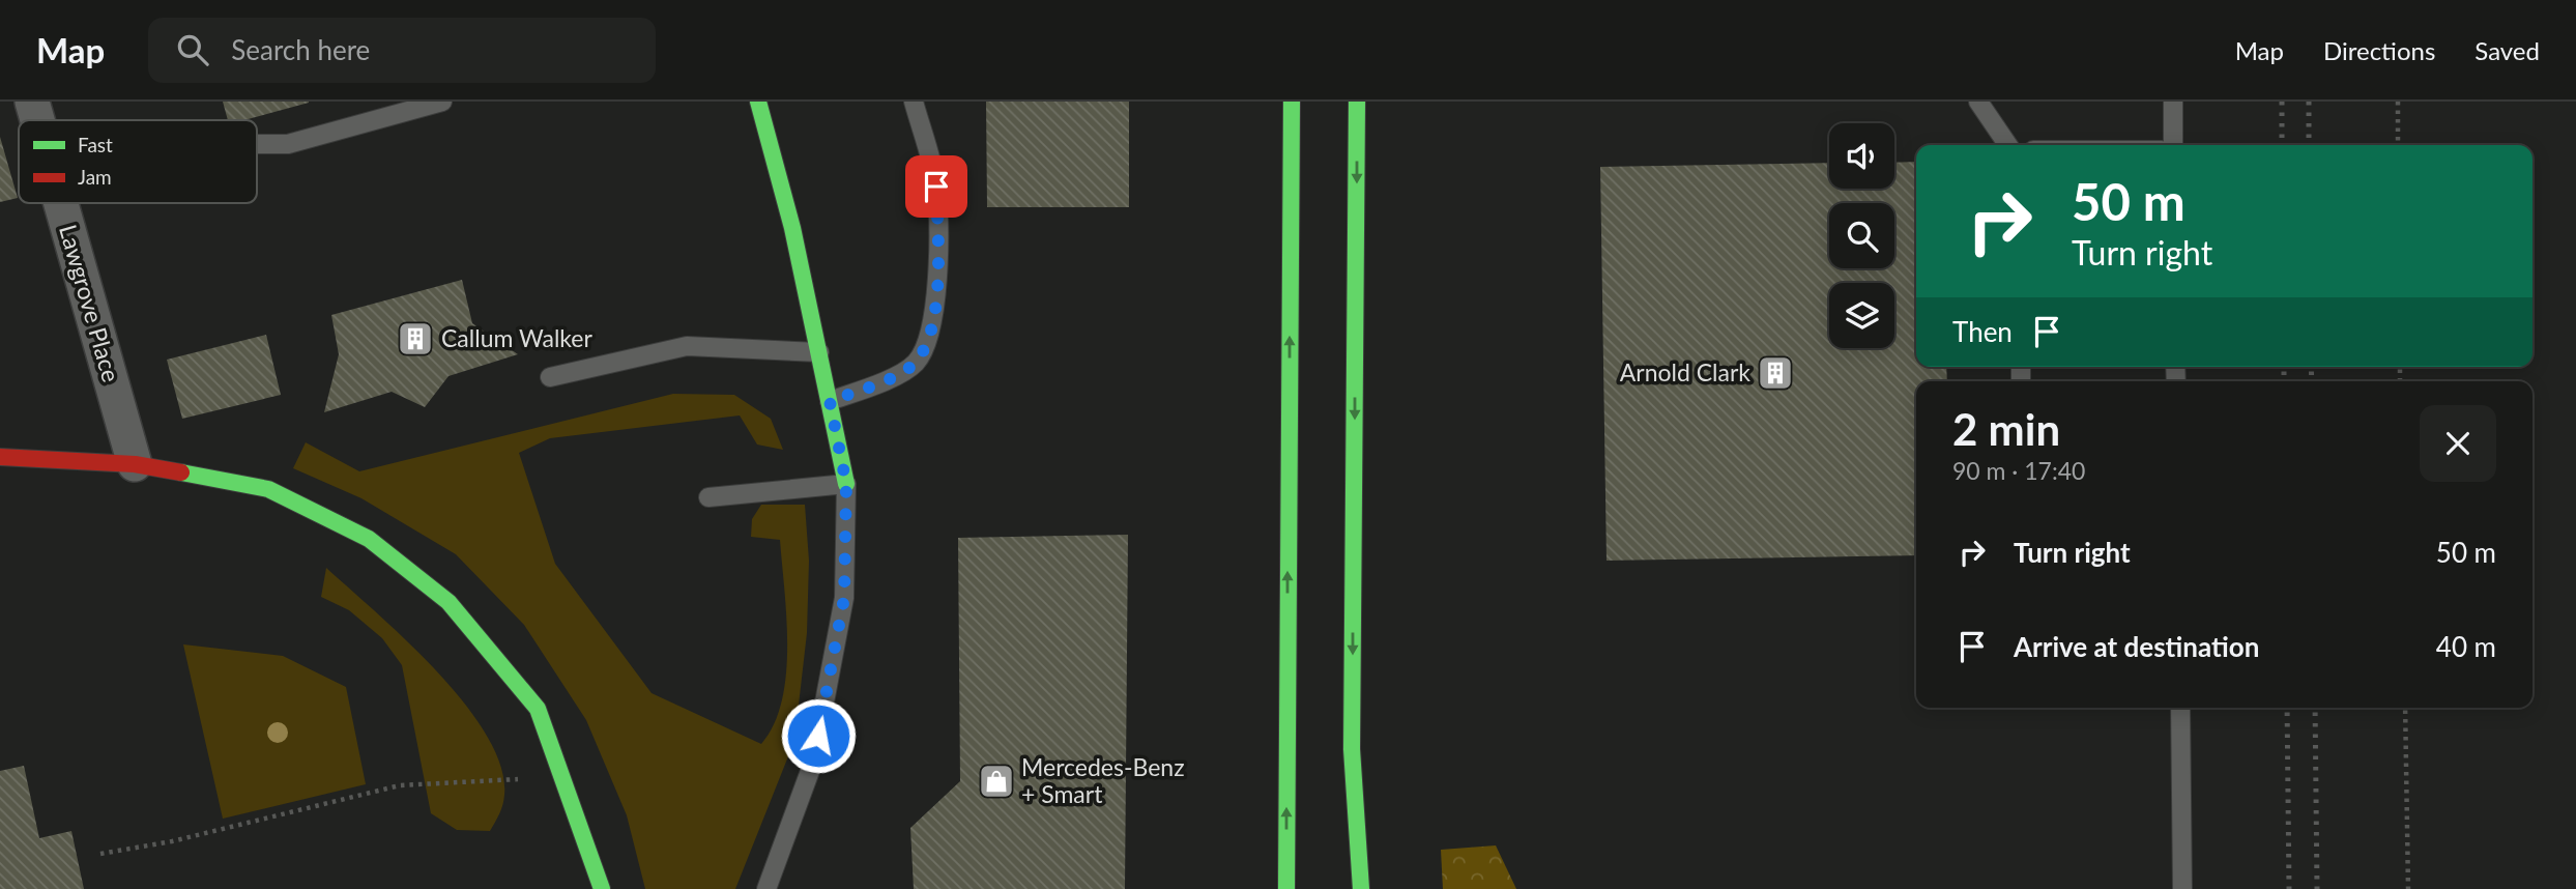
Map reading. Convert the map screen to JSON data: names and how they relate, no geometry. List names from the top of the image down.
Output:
{
  "streets": {
    "street": ["Lawgrove Place"]
  },
  "places": {
    "building": ["Callum Walker", "Arnold Clark"],
    "shop": ["Mercedes-Benz + Smart"]
  },
  "legend": ["Fast", "Jam"],
  "page": {
    "header": "Map",
    "search": "Search here",
    "nav": ["Map", "Directions", "Saved"],
    "turn": ["50 m", "Turn right"],
    "then": "Then",
    "heading": ["2 min", "90 m · 17:40"],
    "list": [
      {
        "name": "Turn right",
        "value": "50 m"
      },
      {
        "name": "Arrive at destination",
        "value": "40 m"
      }
    ]
  }
}
